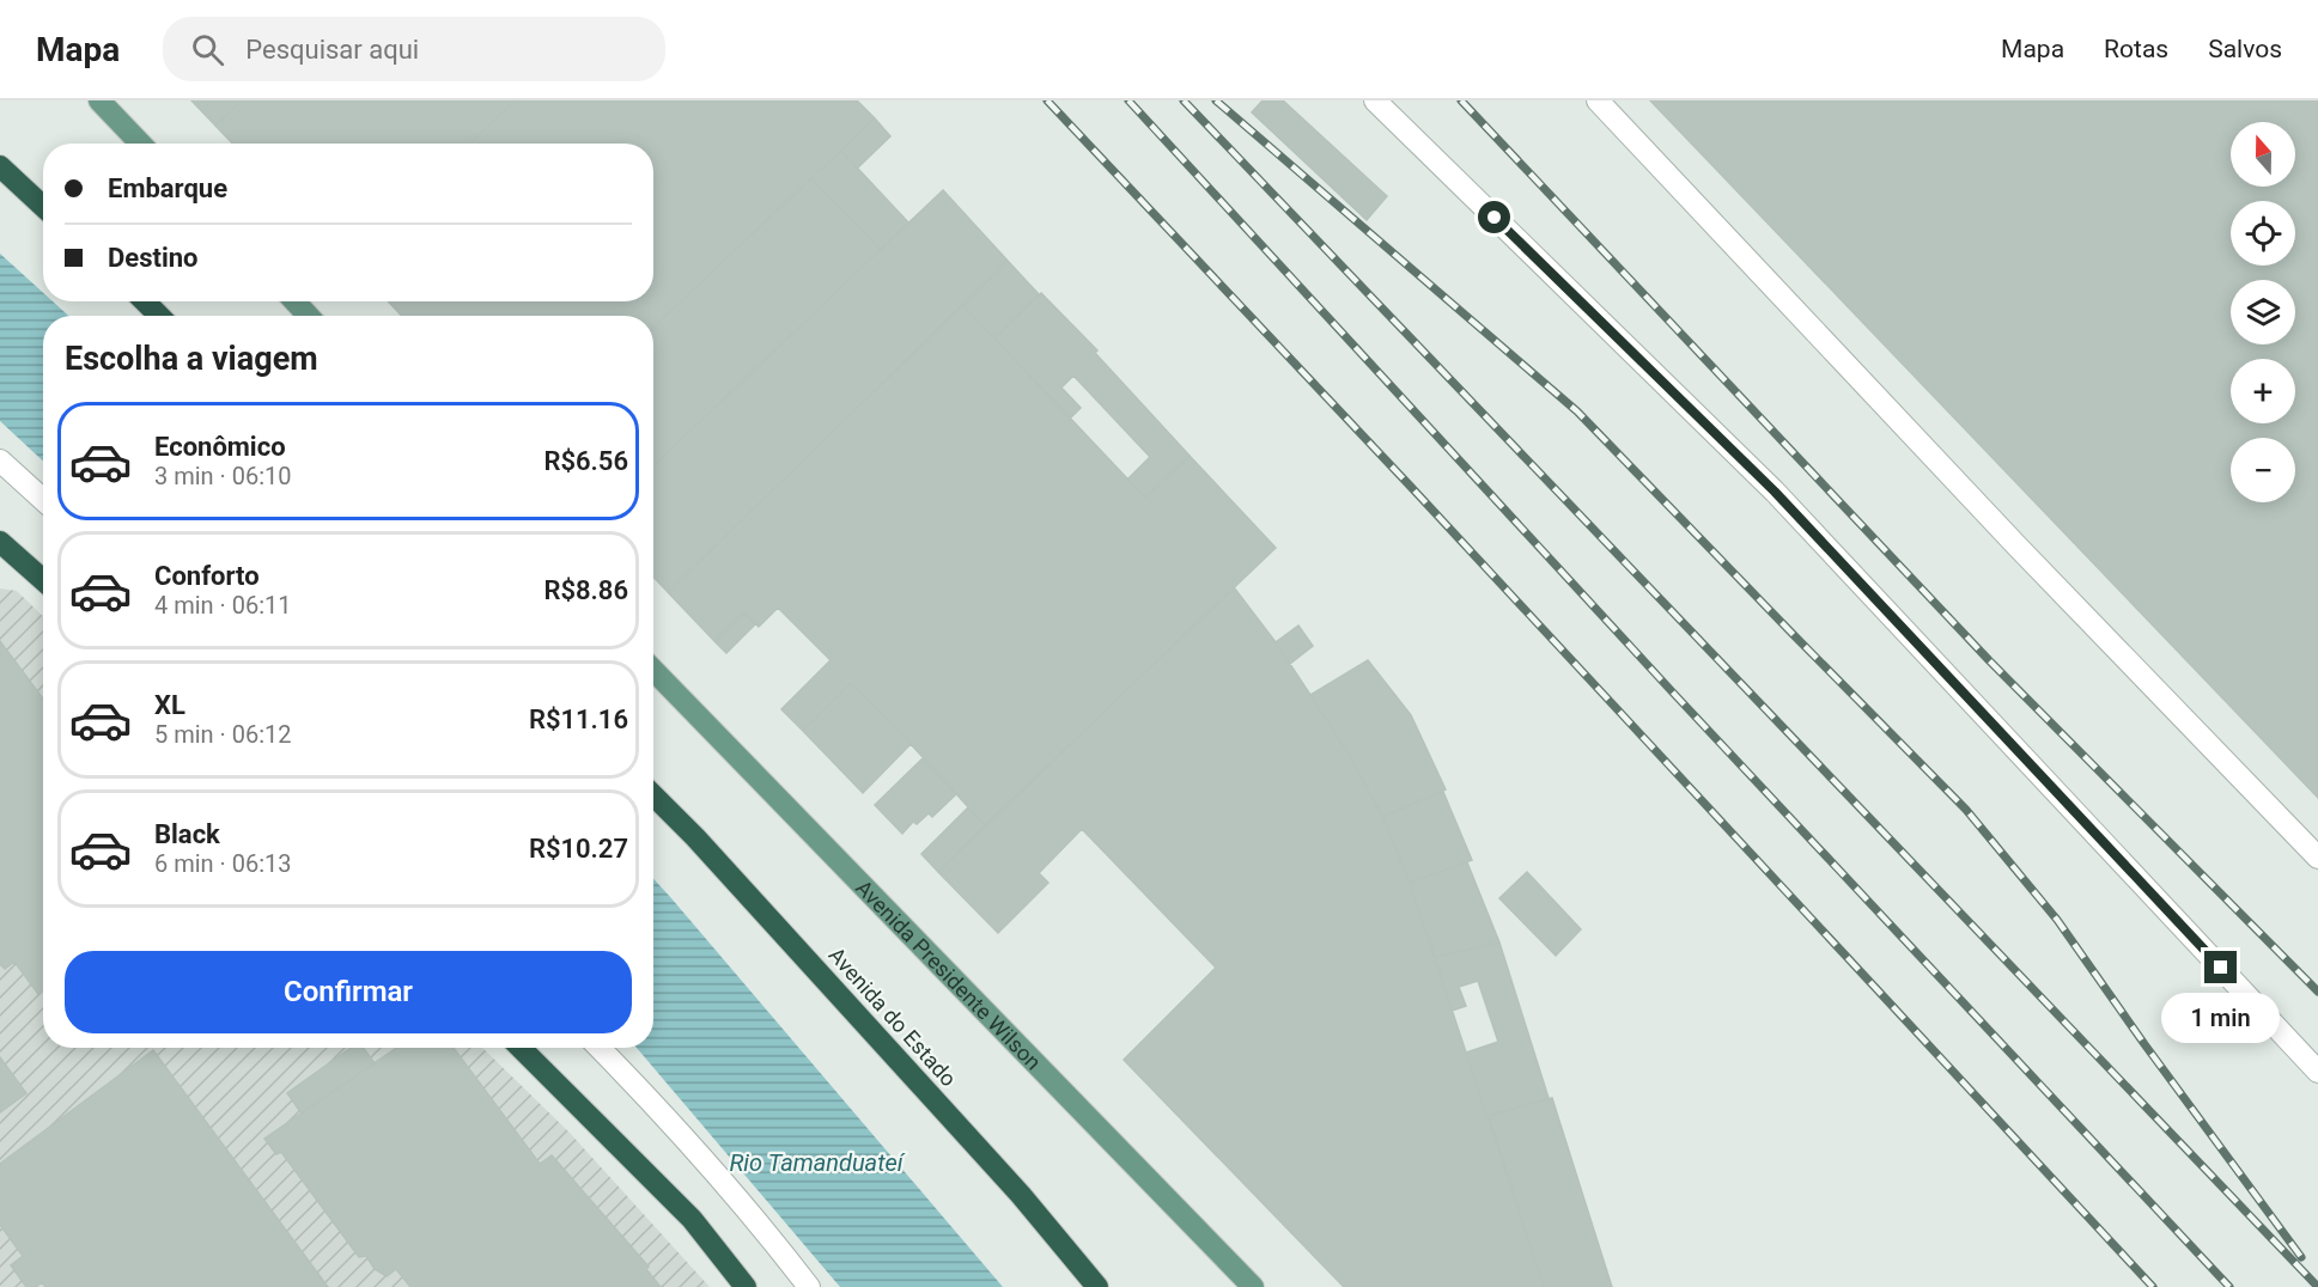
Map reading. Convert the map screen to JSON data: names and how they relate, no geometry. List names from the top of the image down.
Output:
{
  "streets": {
    "highway": ["Avenida do Estado"],
    "main road": ["Avenida Presidente Wilson"]
  },
  "water": ["Rio Tamanduateí"],
  "north": "top",
  "page": {
    "header": "Mapa",
    "search": "Pesquisar aqui",
    "nav": ["Mapa", "Rotas", "Salvos"],
    "map_buttons": ["+", "−"],
    "banner": ["Embarque", "Destino"],
    "heading": "Escolha a viagem",
    "list": [
      {
        "name": "Econômico",
        "note": "3 min · 06:10",
        "value": "R$6.56"
      },
      {
        "name": "Conforto",
        "note": "4 min · 06:11",
        "value": "R$8.86"
      },
      {
        "name": "XL",
        "note": "5 min · 06:12",
        "value": "R$11.16"
      },
      {
        "name": "Black",
        "note": "6 min · 06:13",
        "value": "R$10.27"
      }
    ],
    "buttons": "Confirmar",
    "bubble": "1 min"
  }
}
